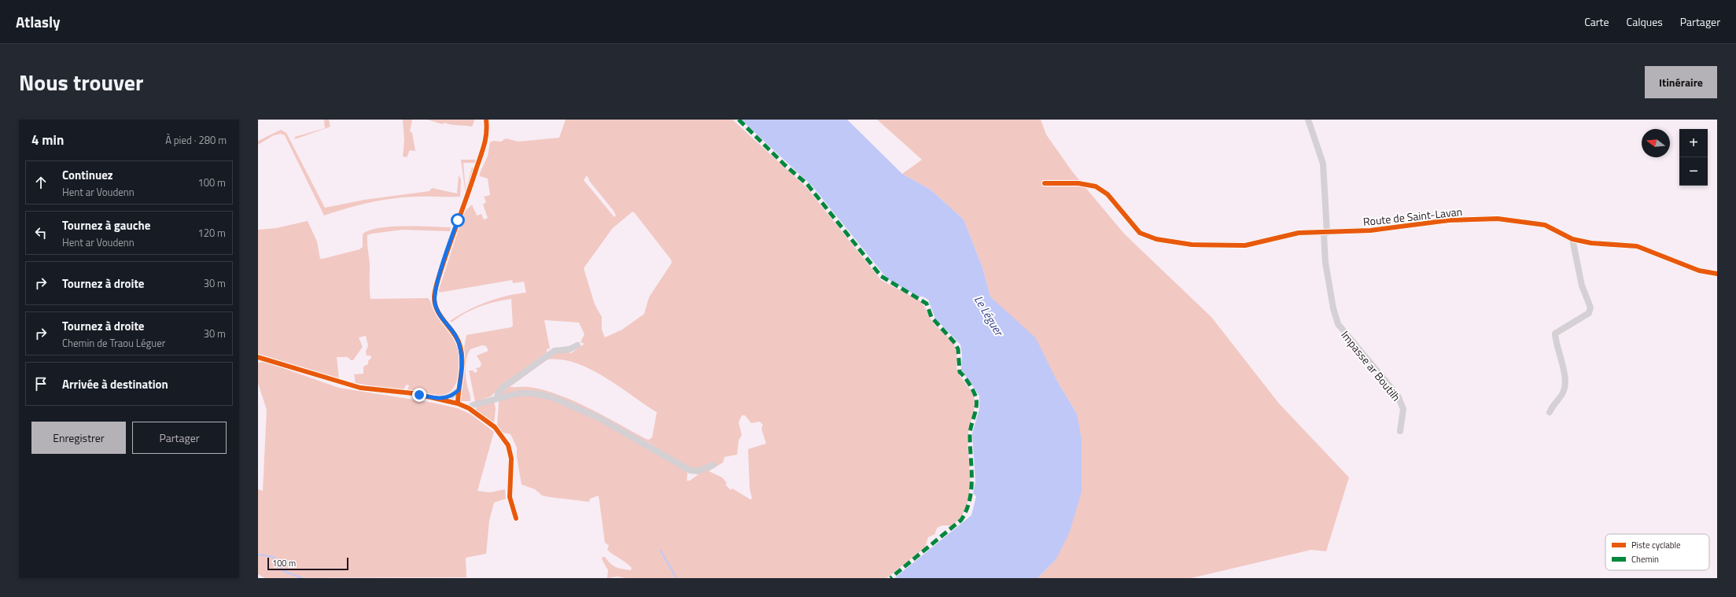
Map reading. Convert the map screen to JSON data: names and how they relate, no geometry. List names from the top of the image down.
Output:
{
  "streets": {
    "street": ["Route de Saint-Lavan", "Impasse ar Boutilh"]
  },
  "crossings": [
    ["Route de Saint-Lavan", "Impasse ar Boutilh"]
  ],
  "water": ["Le Léguer"],
  "legend": ["Piste cyclable", "Chemin"],
  "scale_bar": "100 m",
  "north": "left",
  "page": {
    "header": "Atlasly",
    "nav": ["Carte", "Calques", "Partager"],
    "title": "Nous trouver",
    "buttons": [
      "Itinéraire",
      ["Enregistrer", "Partager"]
    ],
    "heading": ["4 min", "À pied · 280 m"],
    "map_buttons": ["+", "−"],
    "list": [
      ["Continuez", "Hent ar Voudenn", "100 m"],
      ["Tournez à gauche", "Hent ar Voudenn", "120 m"],
      ["Tournez à droite", "30 m"],
      ["Tournez à droite", "Chemin de Traou Léguer", "30 m"],
      "Arrivée à destination"
    ],
    "scale": "100 m"
  }
}
